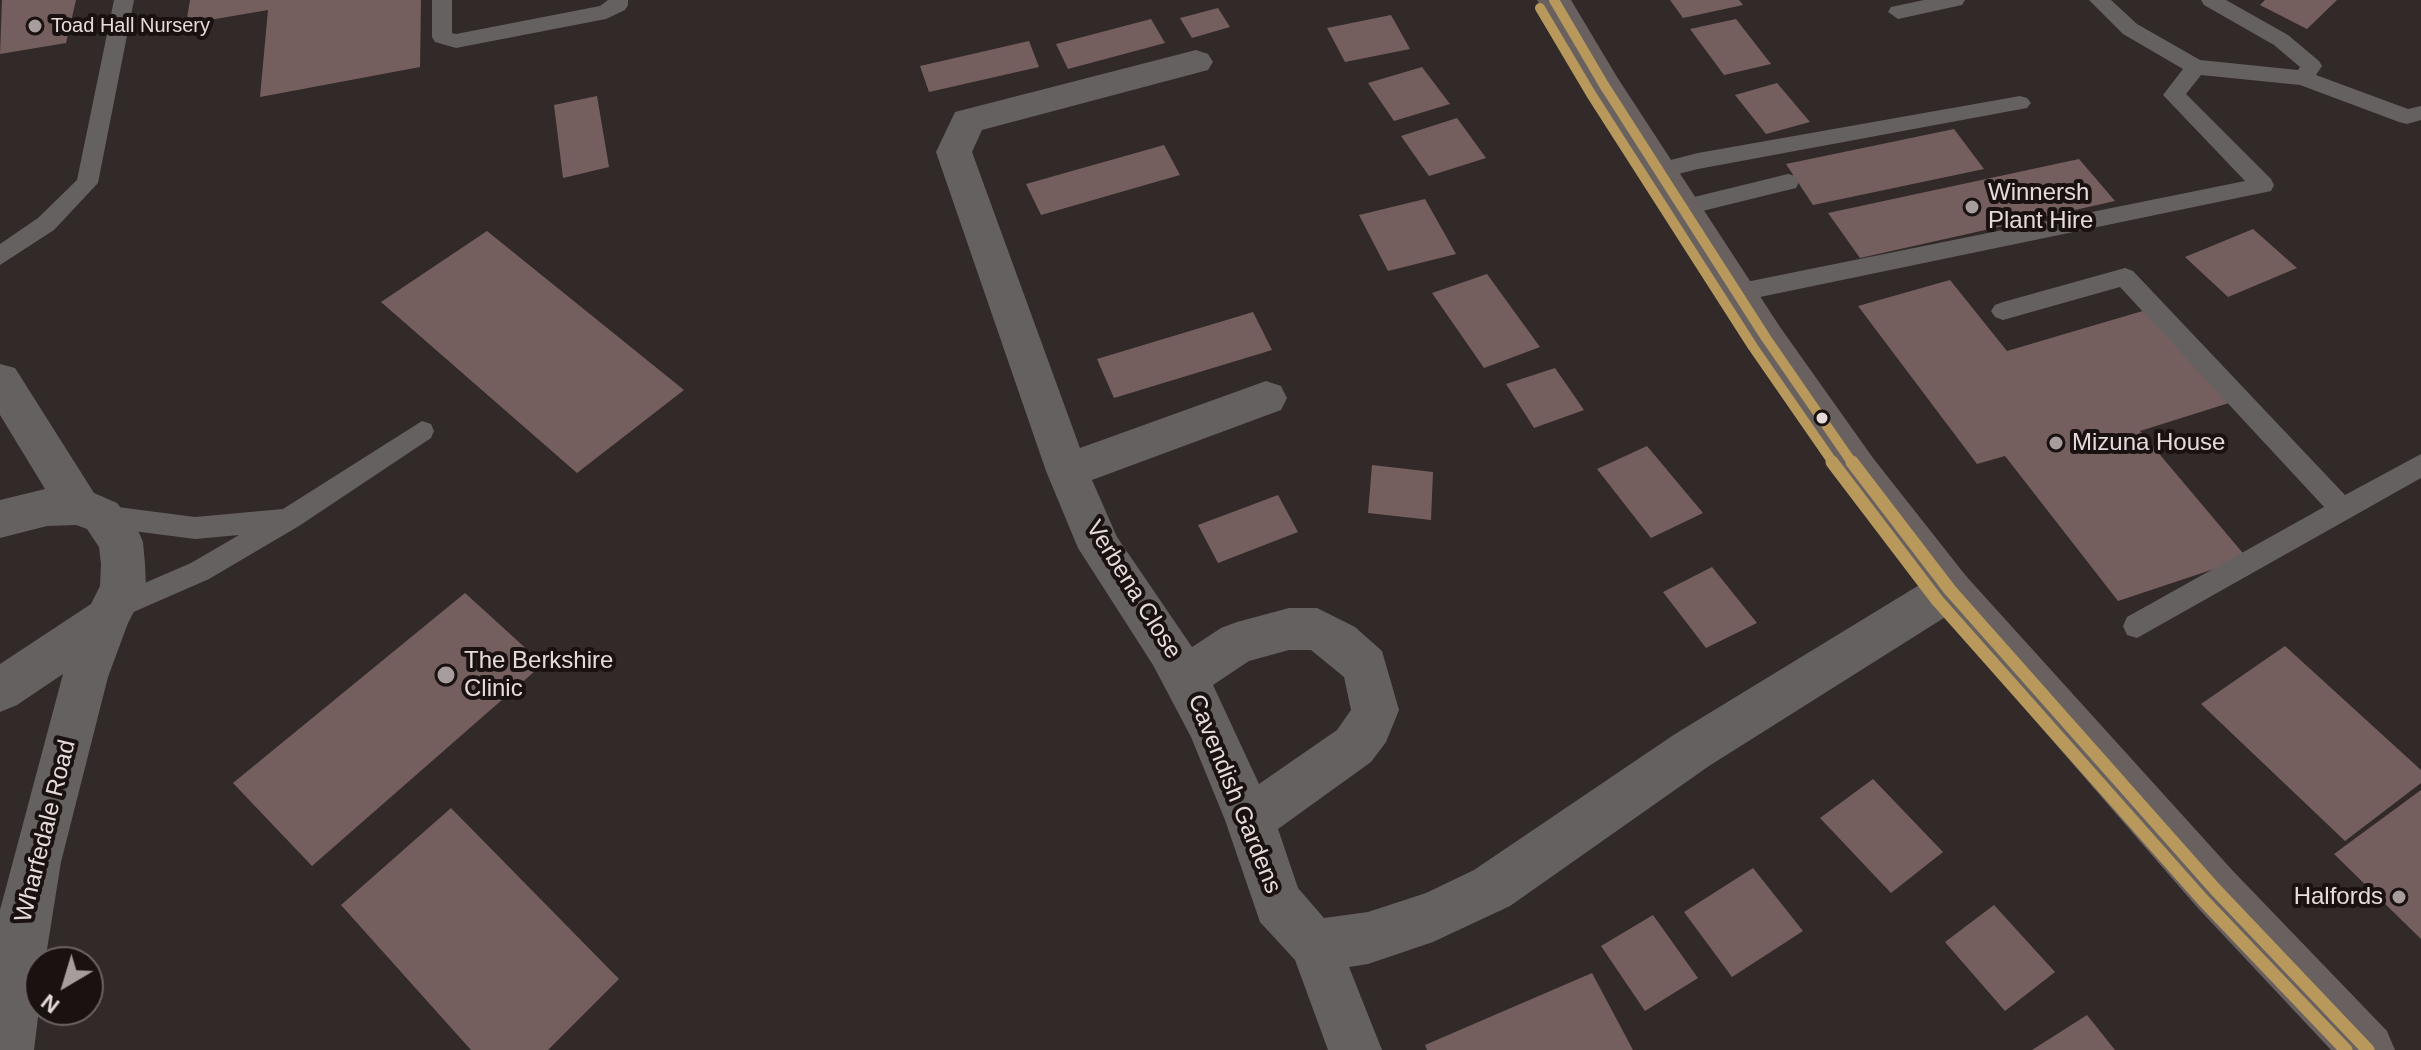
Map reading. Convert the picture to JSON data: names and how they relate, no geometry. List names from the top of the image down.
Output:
{
  "streets": {
    "street": ["Verbena Close", "Cavendish Gardens", "Wharfedale Road"]
  },
  "crossings": [
    ["Verbena Close", "Cavendish Gardens"]
  ],
  "places": [
    "Toad Hall Nursery",
    "Winnersh Plant Hire",
    "Mizuna House",
    "The Berkshire Clinic",
    "Halfords"
  ],
  "north": "bottom left"
}
